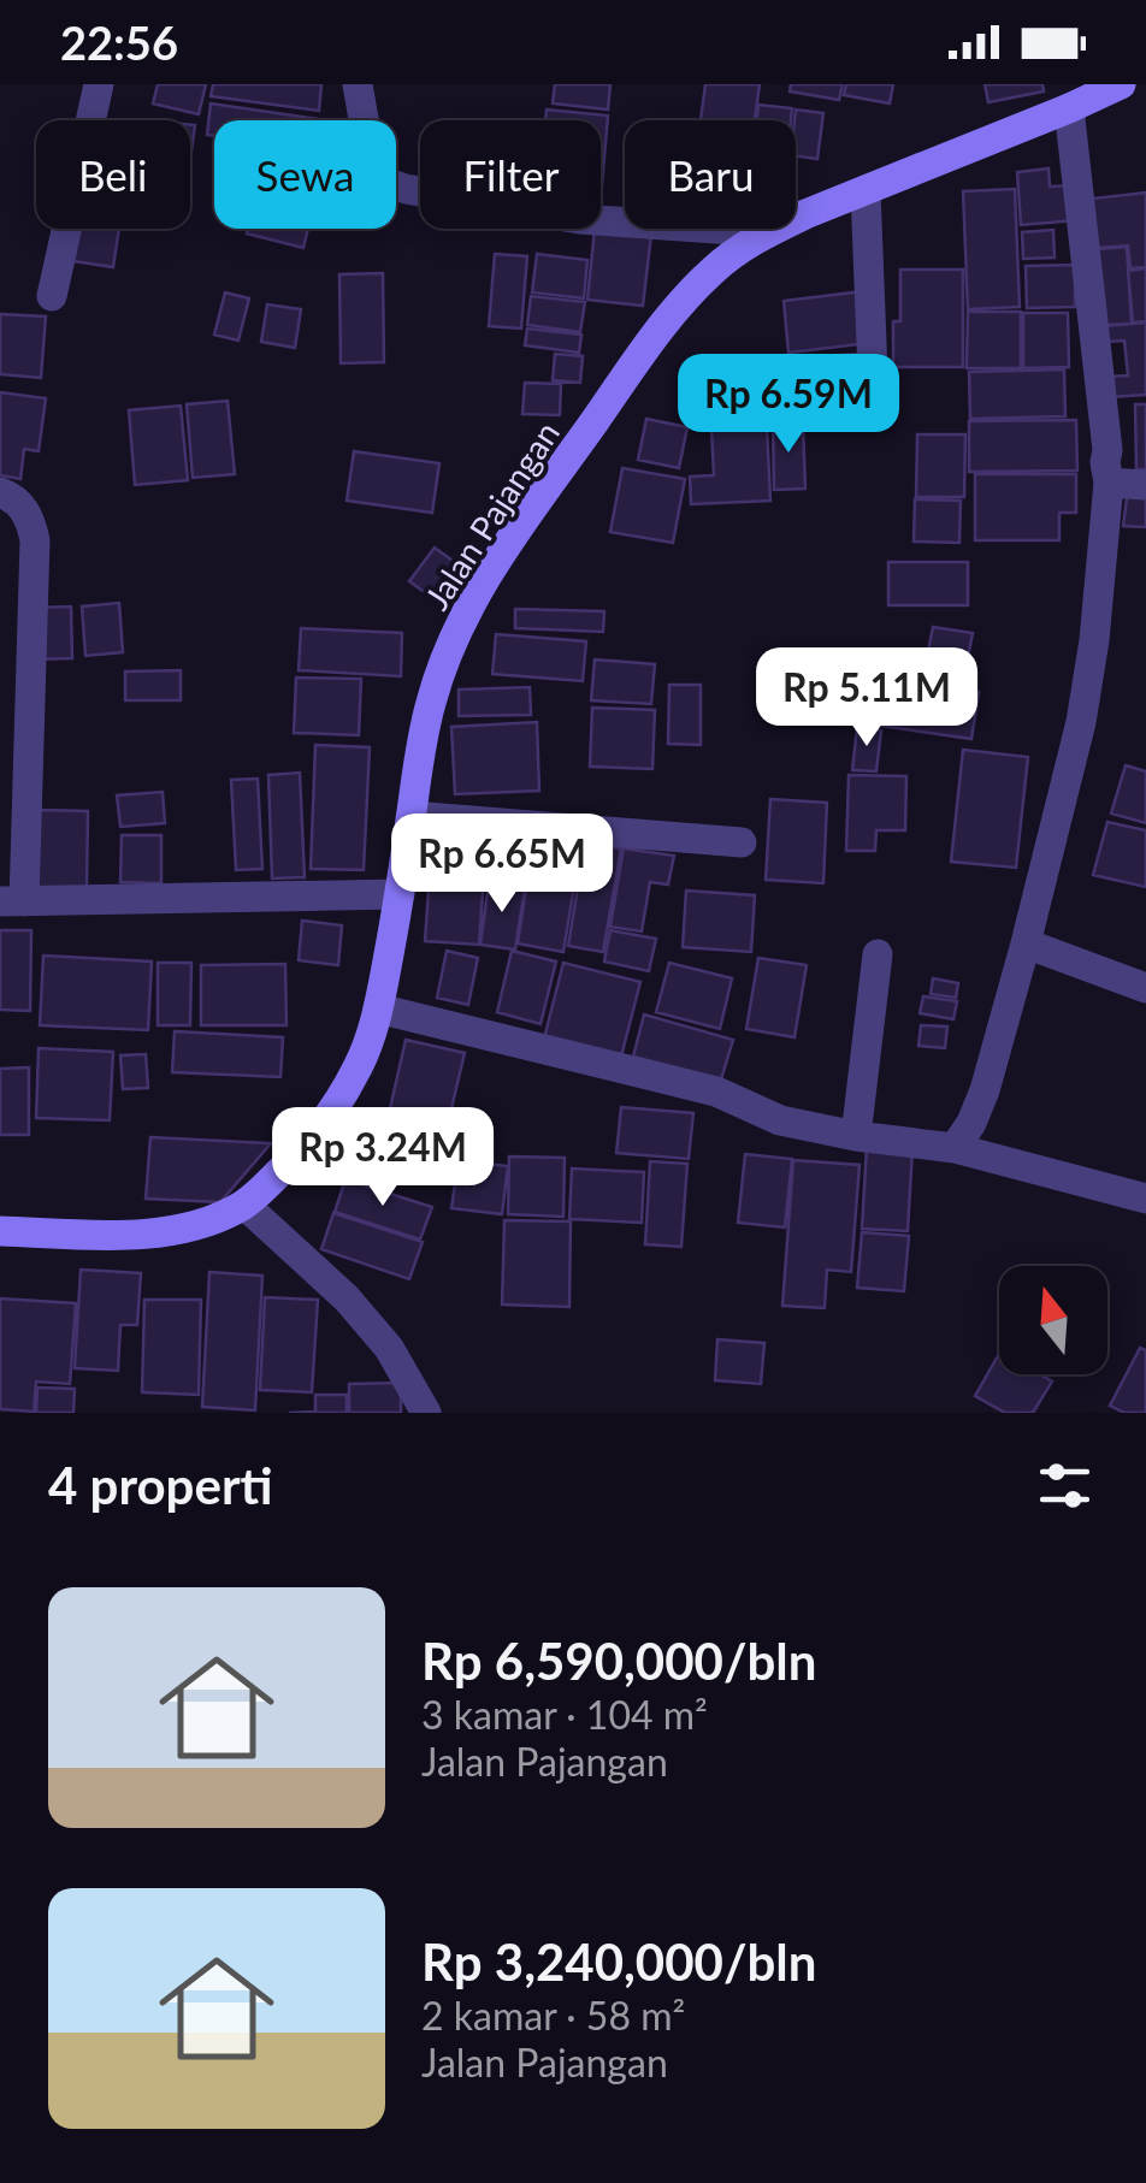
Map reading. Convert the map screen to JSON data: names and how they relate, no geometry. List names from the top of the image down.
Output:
{
  "streets": {
    "main road": ["Jalan Pajangan"]
  },
  "north": "top",
  "page": {
    "status": "22:56",
    "chip": [
      "Beli",
      "Sewa",
      "Filter",
      "Baru"
    ],
    "price": [
      "Rp 6.59M",
      "Rp 5.11M",
      "Rp 6.65M",
      "Rp 3.24M"
    ],
    "heading": "4 properti",
    "list": [
      {
        "name": "Rp 6,590,000/bln",
        "note": "3 kamar · 104 m² · Jalan Pajangan"
      },
      {
        "name": "Rp 3,240,000/bln",
        "note": "2 kamar · 58 m² · Jalan Pajangan"
      }
    ]
  }
}
